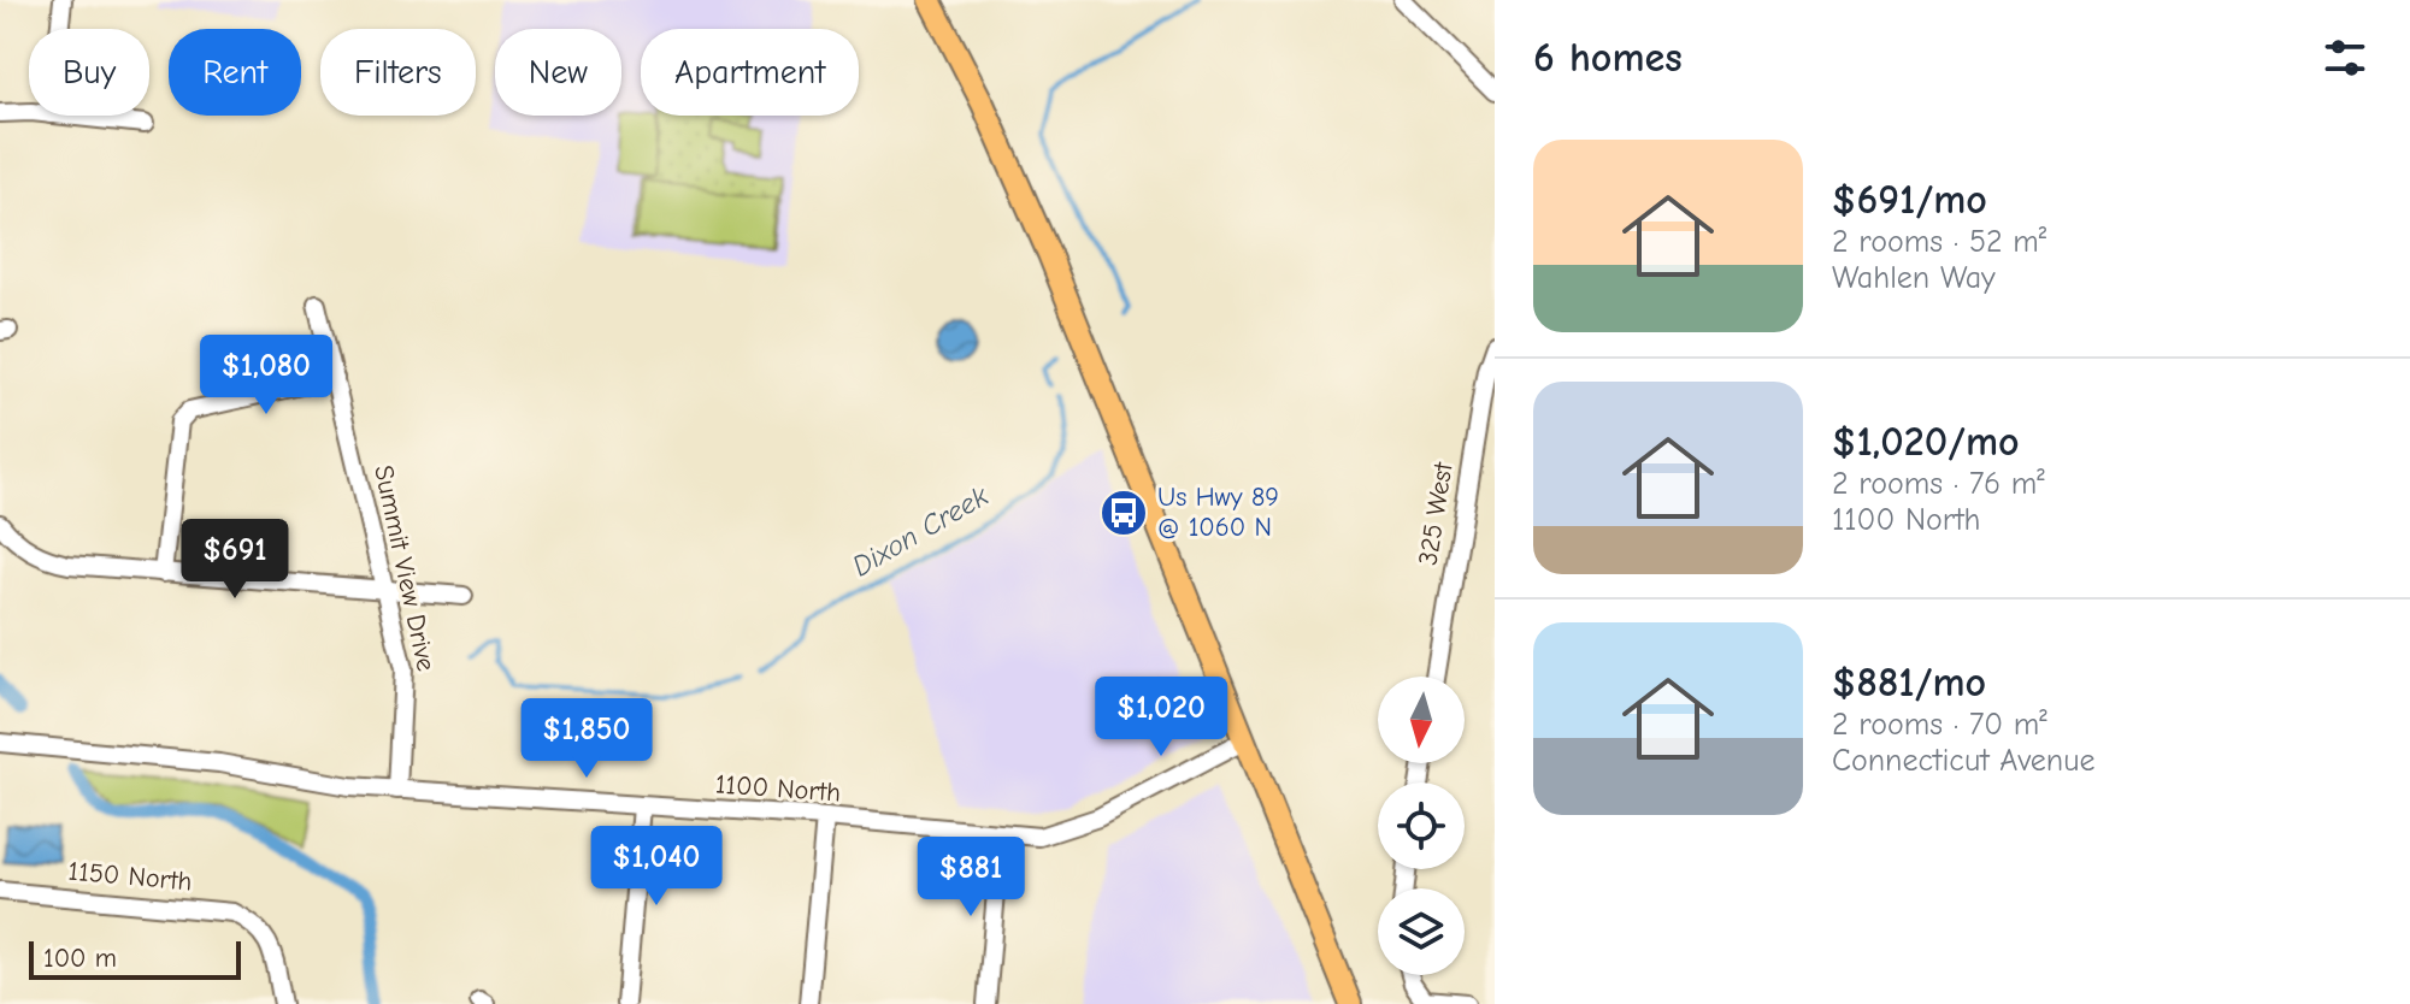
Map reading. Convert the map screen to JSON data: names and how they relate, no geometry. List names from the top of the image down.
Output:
{
  "streets": {
    "street": [
      "325 West",
      "Summit View Drive",
      "1100 North",
      "1150 North"
    ]
  },
  "crossings": [
    ["Summit View Drive", "1100 North"]
  ],
  "water": ["Dixon Creek"],
  "places": {
    "bus stop": ["Us Hwy 89 @ 1060 N"]
  },
  "scale_bar": "100 m",
  "north": "bottom",
  "page": {
    "heading": "6 homes",
    "chip": [
      "Buy",
      "Rent",
      "Filters",
      "New",
      "Apartment"
    ],
    "list": [
      {
        "name": "$691/mo",
        "note": "2 rooms · 52 m² · Wahlen Way"
      },
      {
        "name": "$1,020/mo",
        "note": "2 rooms · 76 m² · 1100 North"
      },
      {
        "name": "$881/mo",
        "note": "2 rooms · 70 m² · Connecticut Avenue"
      }
    ],
    "price": [
      "$1,080",
      "$691",
      "$1,020",
      "$1,850",
      "$1,040",
      "$881"
    ],
    "scale": "100 m"
  }
}
